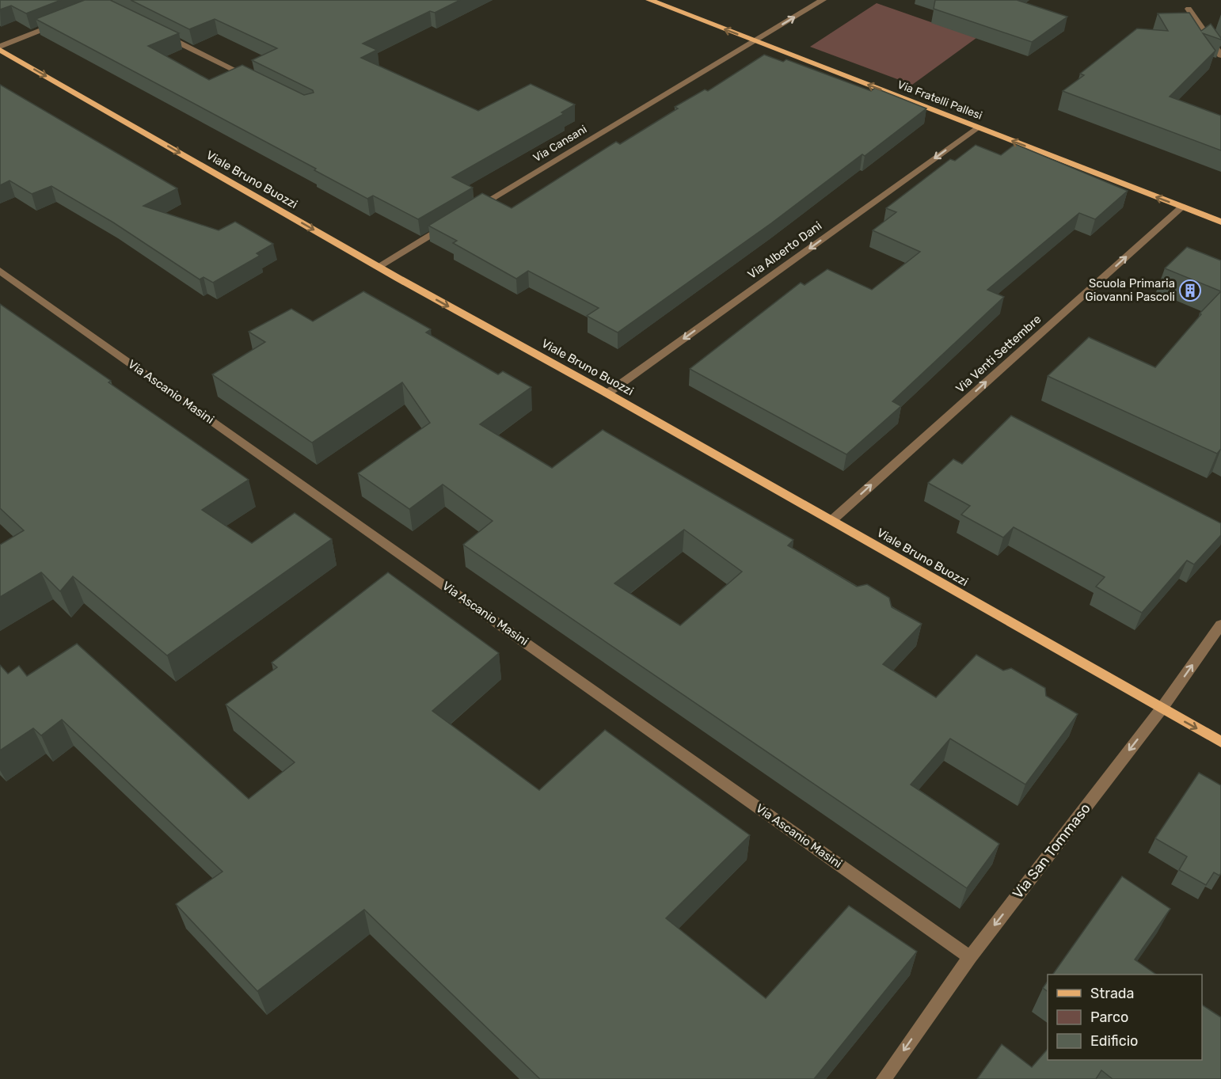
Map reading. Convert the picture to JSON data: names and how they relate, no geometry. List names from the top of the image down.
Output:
{
  "streets": {
    "main road": ["Via Fratelli Pallesi", "Viale Bruno Buozzi"],
    "street": [
      "Via Cansani",
      "Via Alberto Dani",
      "Via Venti Settembre",
      "Via Ascanio Masini",
      "Via San Tommaso"
    ]
  },
  "crossings": [
    ["Via Fratelli Pallesi", "Via Cansani"],
    ["Via Fratelli Pallesi", "Via Alberto Dani"],
    ["Via Fratelli Pallesi", "Via Venti Settembre"],
    ["Viale Bruno Buozzi", "Via Alberto Dani"],
    ["Viale Bruno Buozzi", "Via Venti Settembre"],
    ["Viale Bruno Buozzi", "Via San Tommaso"],
    ["Via Ascanio Masini", "Via San Tommaso"]
  ],
  "one_way": [
    "Via Fratelli Pallesi",
    "Viale Bruno Buozzi",
    "Via Alberto Dani",
    "Via Venti Settembre"
  ],
  "places": {
    "building": ["Scuola Primaria Giovanni Pascoli"]
  },
  "legend": ["Strada", "Parco", "Edificio"]
}
